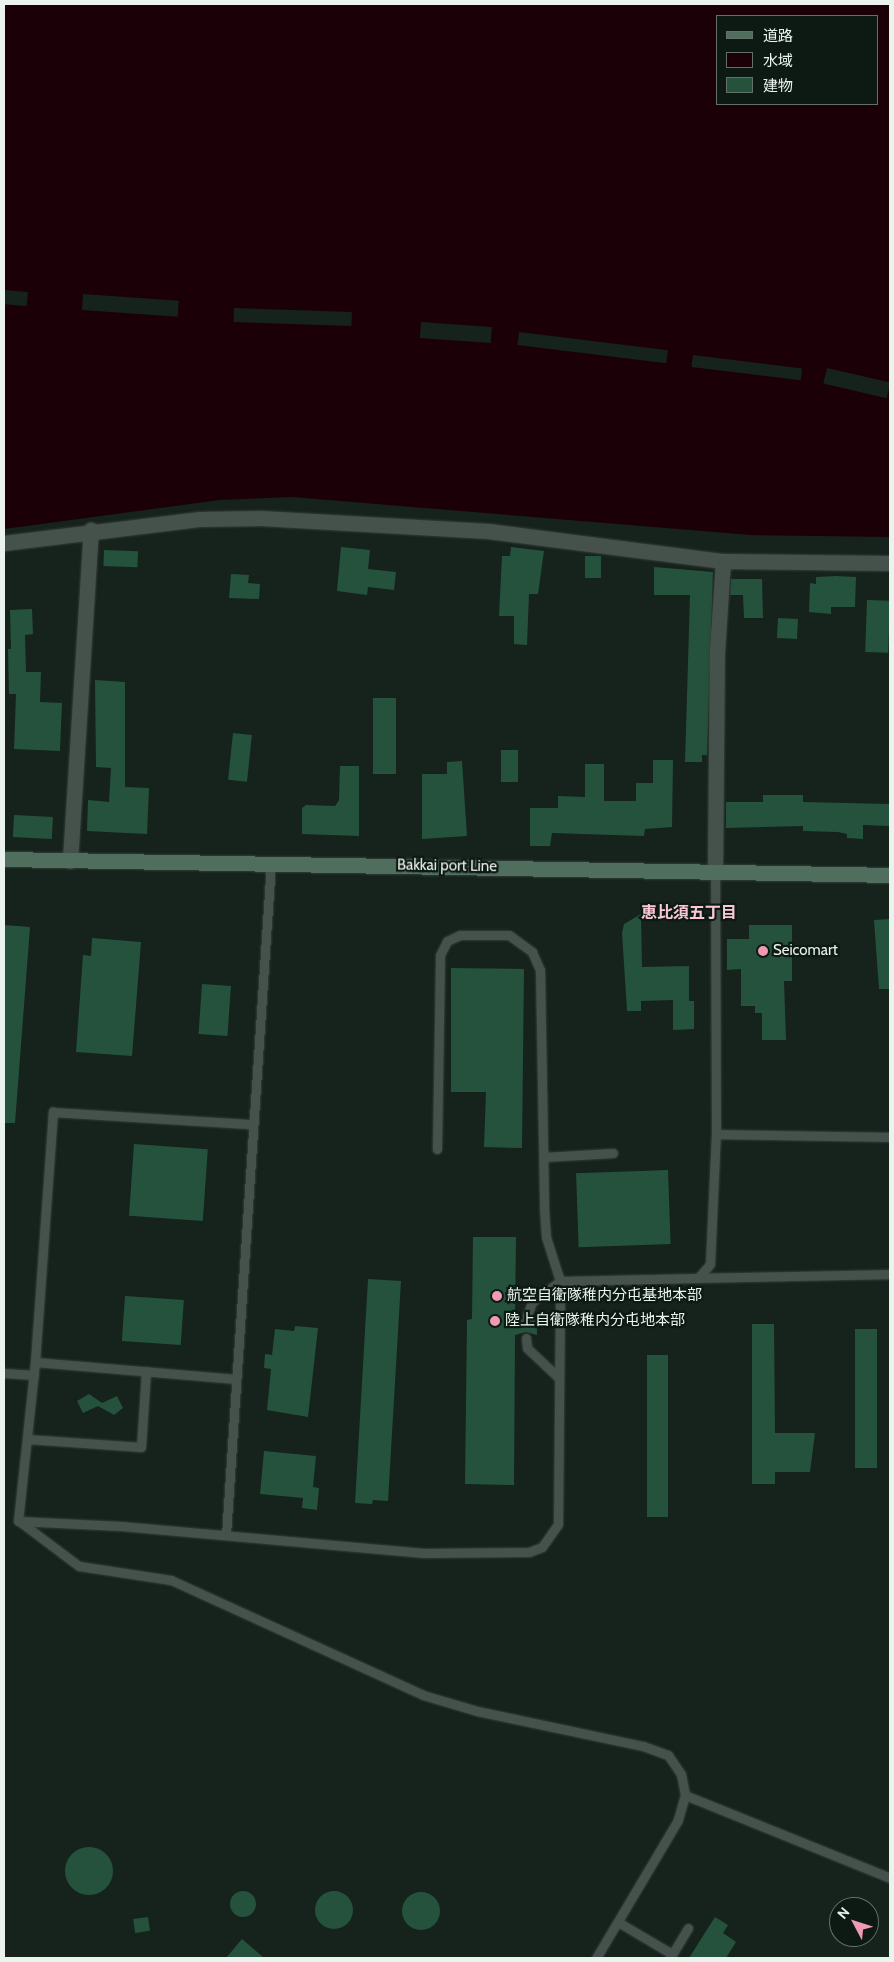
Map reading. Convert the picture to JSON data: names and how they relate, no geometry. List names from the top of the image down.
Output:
{
  "streets": {
    "main road": ["Bakkai port Line"]
  },
  "districts": ["恵比須五丁目"],
  "places": ["Seicomart", "航空自衛隊稚内分屯基地本部", "陸上自衛隊稚内分屯地本部"],
  "legend": ["道路", "水域", "建物"],
  "north": "top left"
}
